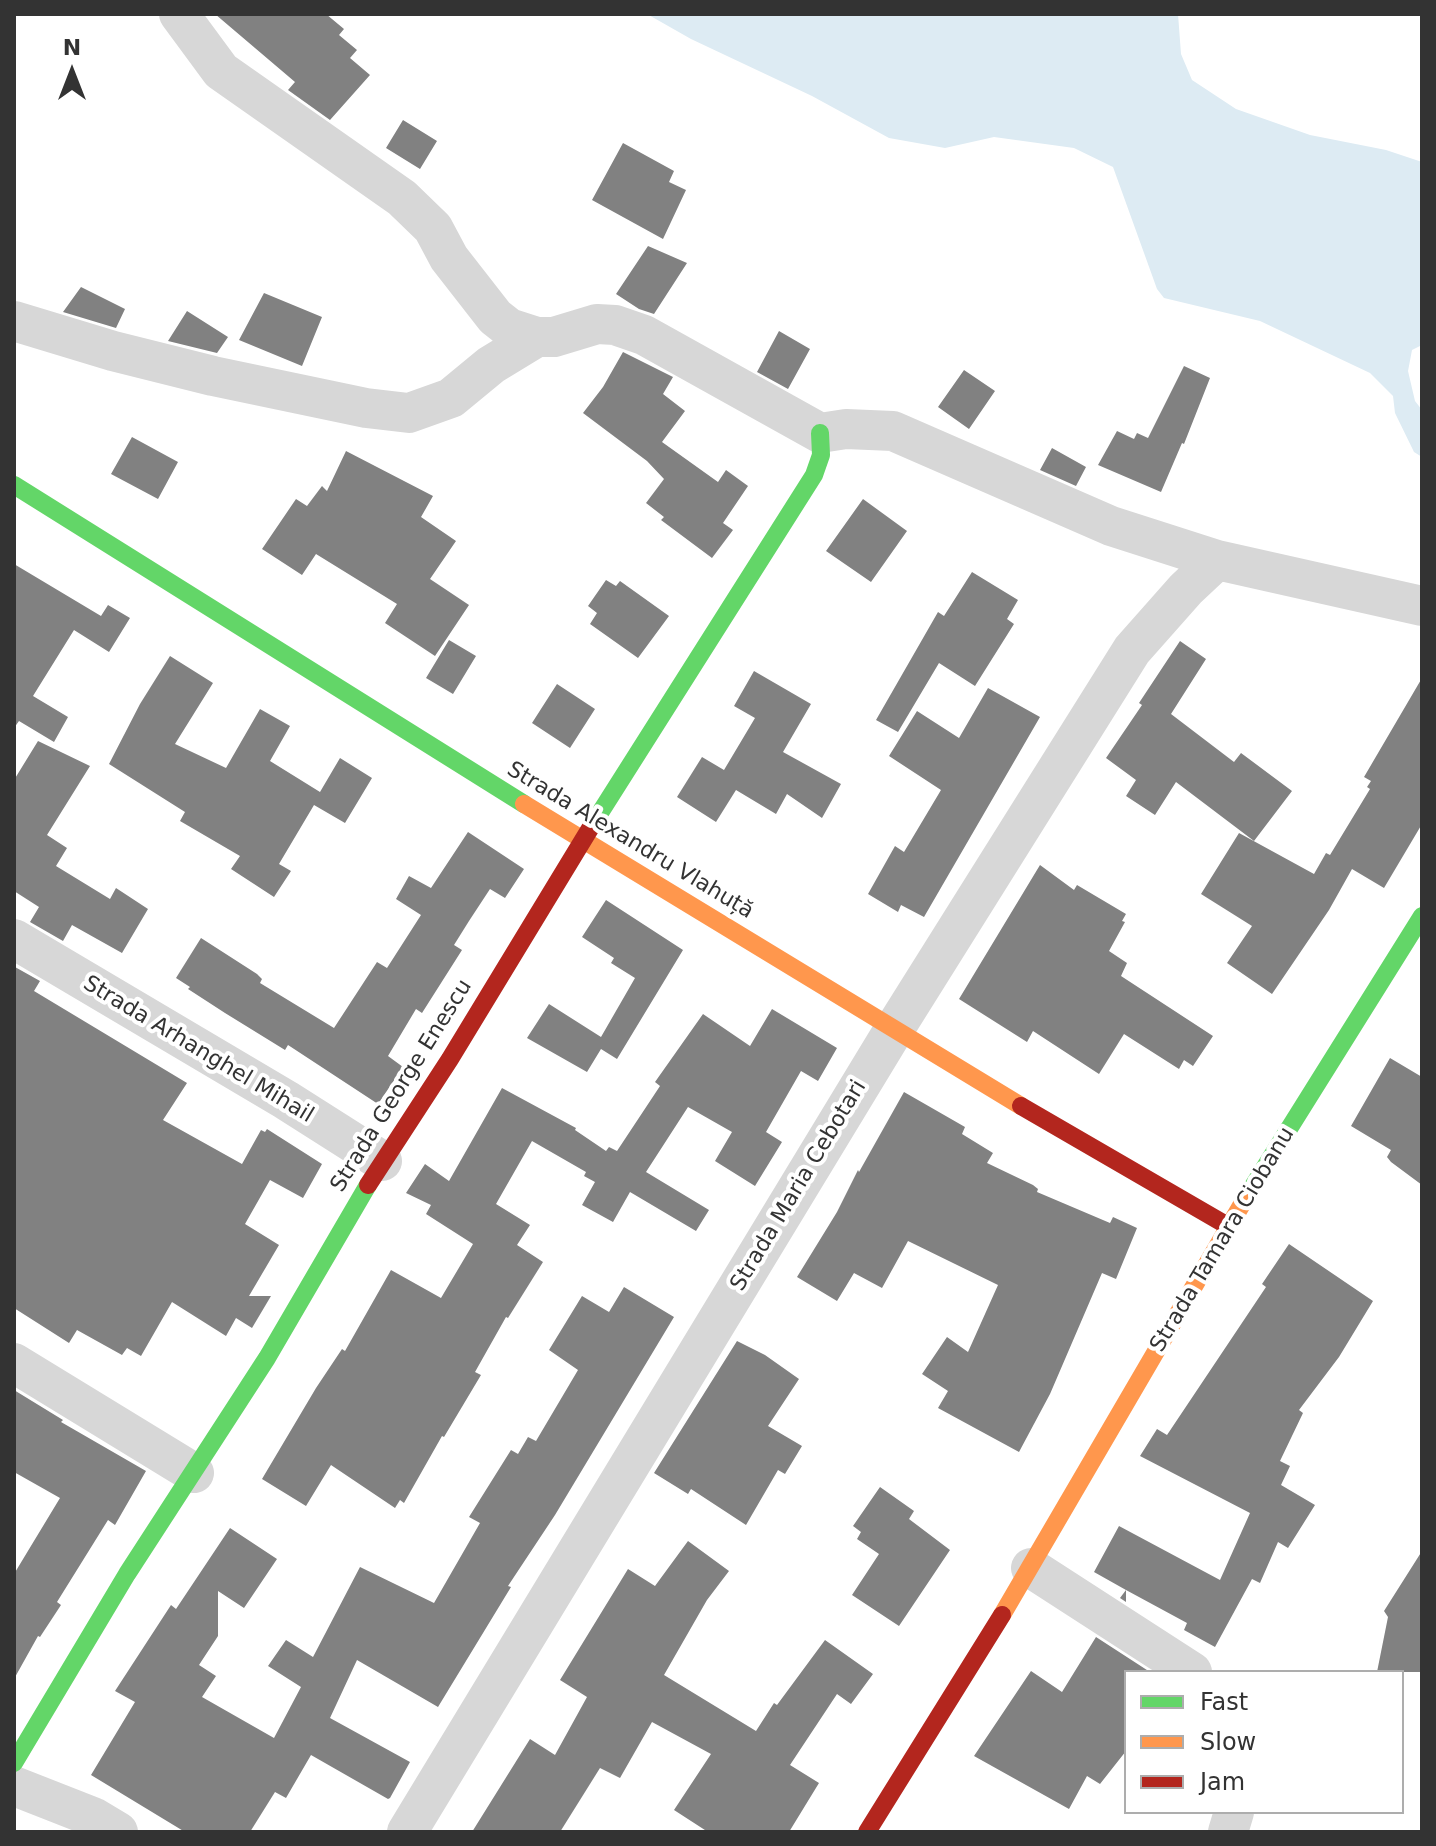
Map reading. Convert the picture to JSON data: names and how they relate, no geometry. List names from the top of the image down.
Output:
{
  "streets": {
    "street": [
      "Strada Аlexandru Vlahuță",
      "Strada Arhanghel Mihail",
      "Strada George Enescu",
      "Strada Maria Cebotari",
      "Strada Tamara Ciobanu"
    ]
  },
  "crossings": [
    ["Strada Аlexandru Vlahuță", "Strada George Enescu"],
    ["Strada Аlexandru Vlahuță", "Strada Maria Cebotari"],
    ["Strada Аlexandru Vlahuță", "Strada Tamara Ciobanu"],
    ["Strada Arhanghel Mihail", "Strada George Enescu"]
  ],
  "legend": ["Fast", "Slow", "Jam"],
  "north": "top"
}
